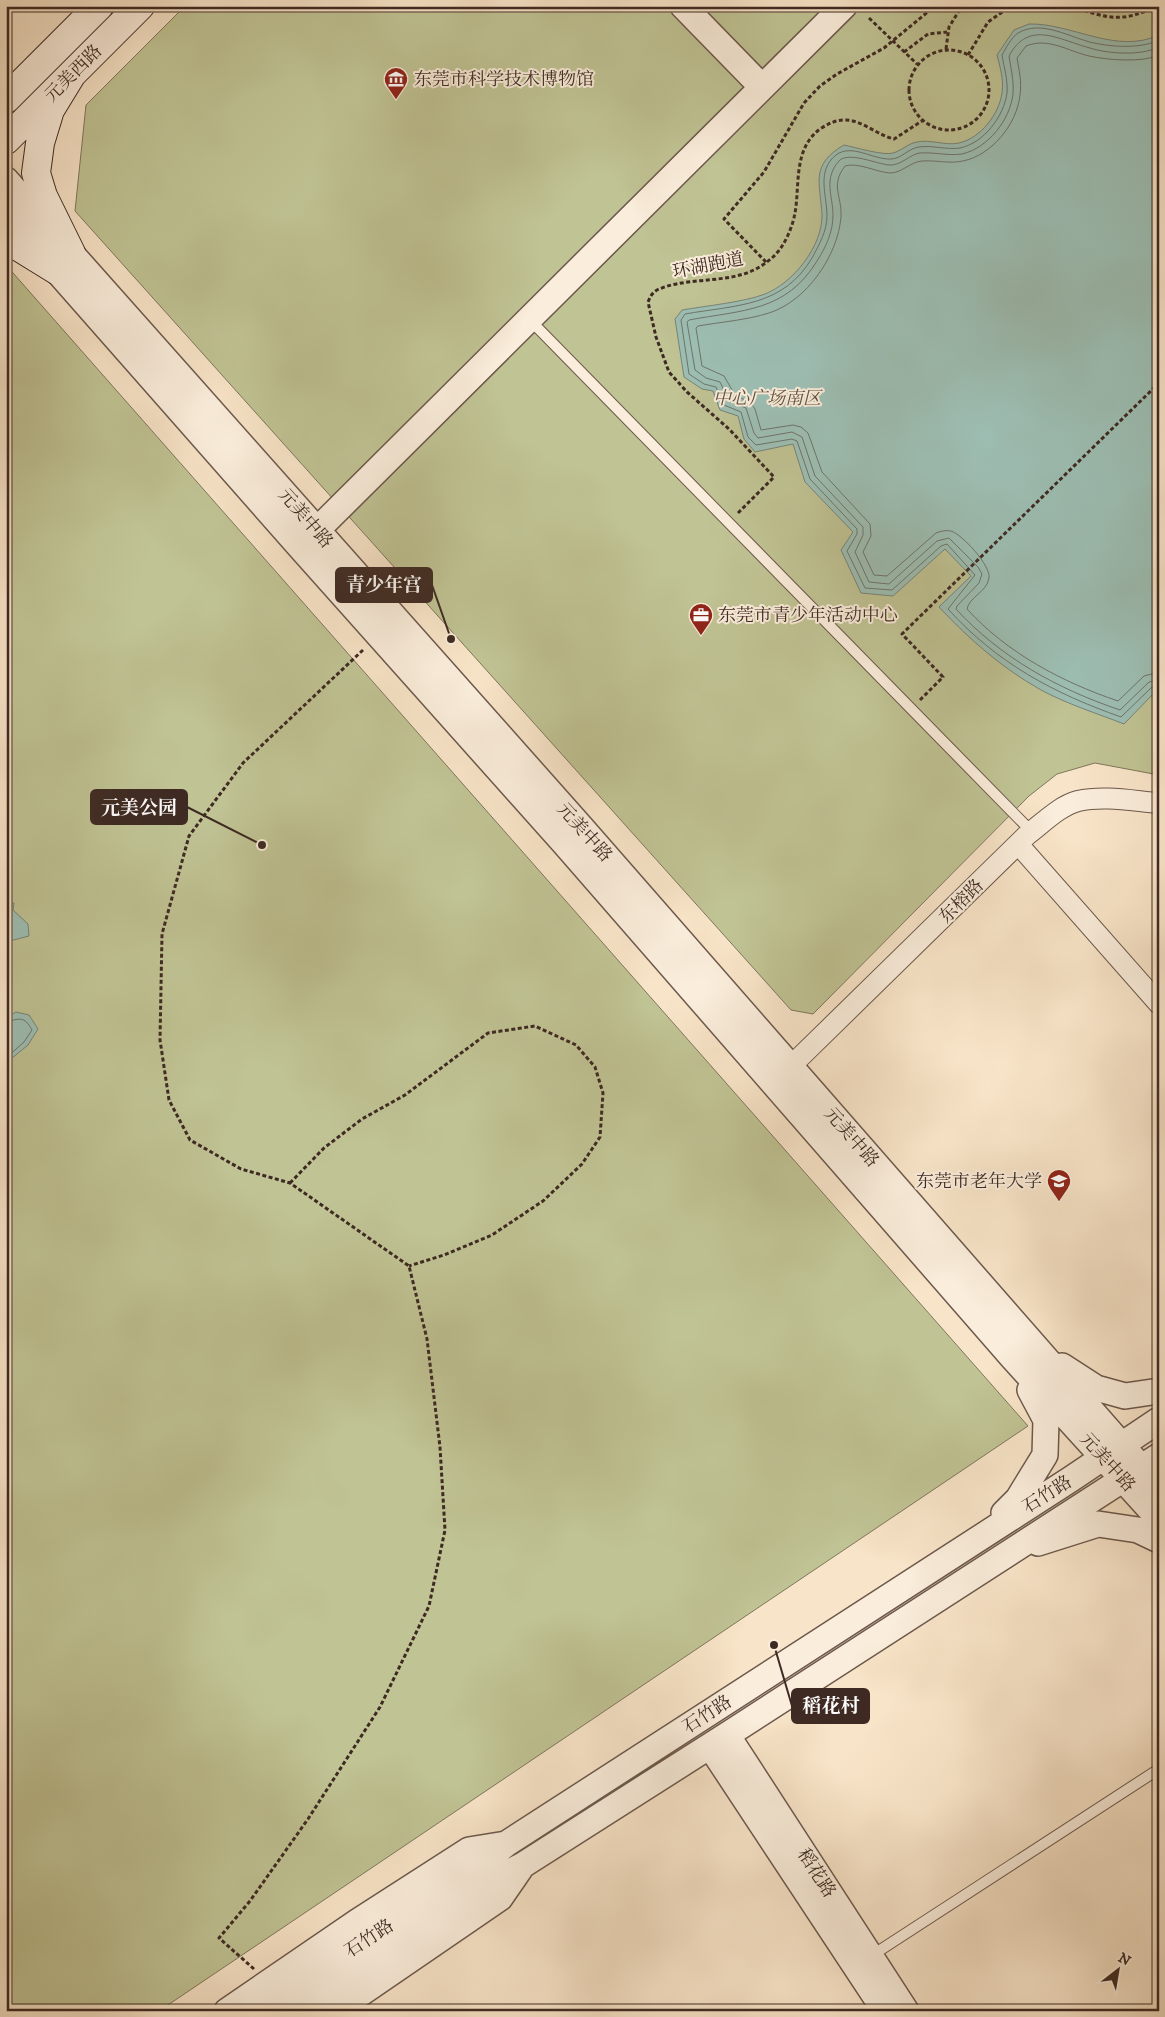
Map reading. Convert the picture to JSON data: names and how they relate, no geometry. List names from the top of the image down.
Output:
{
  "streets": {
    "main road": ["元美西路"],
    "street": [
      "元美中路",
      "东榕路",
      "石竹路",
      "稻花路"
    ],
    "path": ["环湖跑道"]
  },
  "crossings": [
    ["元美中路", "东榕路"],
    ["元美中路", "石竹路"],
    ["石竹路", "稻花路"]
  ],
  "parks": ["中心广场南区"],
  "places": {
    "museum": ["东莞市科学技术博物馆"],
    "office": ["东莞市青少年活动中心"],
    "other": ["青少年宫", "元美公园", "稻花村"],
    "school or university": ["东莞市老年大学"]
  },
  "north": "top right"
}
